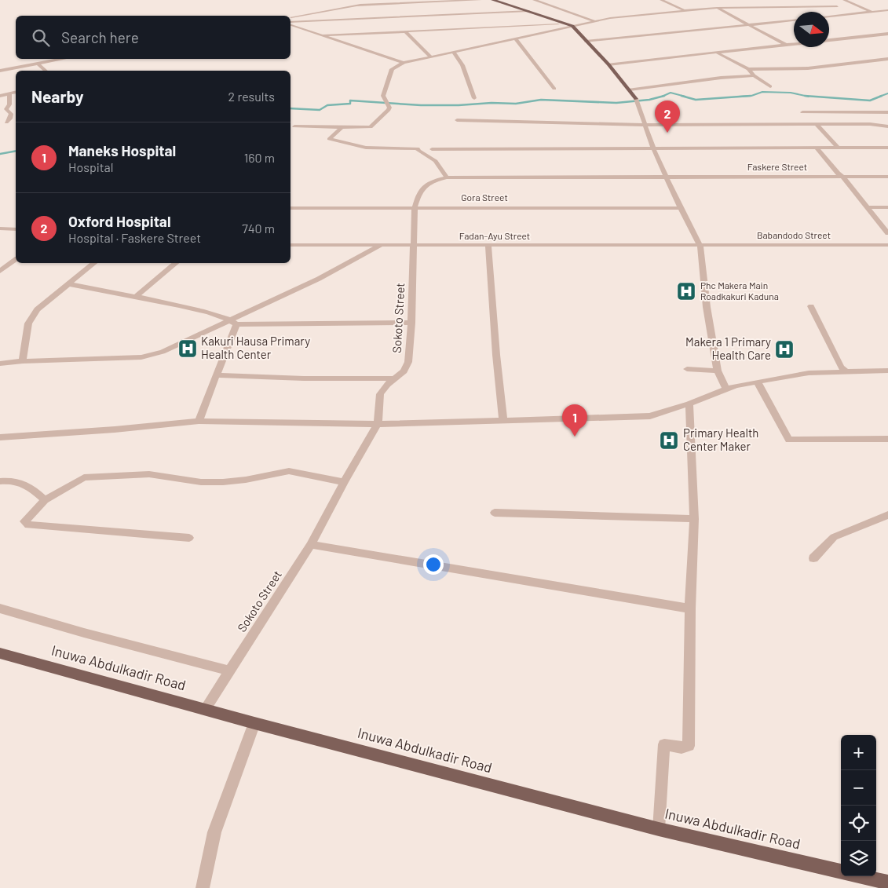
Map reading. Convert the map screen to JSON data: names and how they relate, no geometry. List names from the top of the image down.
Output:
{
  "streets": {
    "main road": ["Inuwa Abdulkadir Road"],
    "street": [
      "Faskere Street",
      "Gora Street",
      "Babandodo Street",
      "Fadan-Ayu Street",
      "Sokoto Street"
    ]
  },
  "crossings": [
    ["Faskere Street", "Sokoto Street"],
    ["Gora Street", "Sokoto Street"],
    ["Babandodo Street", "Fadan-Ayu Street"],
    ["Fadan-Ayu Street", "Sokoto Street"],
    ["Sokoto Street", "Inuwa Abdulkadir Road"]
  ],
  "places": {
    "hospital": [
      "Phc Makera Main Roadkakuri Kaduna",
      "Kakuri Hausa Primary Health Center",
      "Makera 1 Primary Health Care",
      "Primary Health Center Maker"
    ]
  },
  "north": "right",
  "page": {
    "search": "Search here",
    "heading": ["Nearby", "2 results"],
    "pins": ["2", "1"],
    "list": [
      {
        "mark": "1",
        "name": "Maneks Hospital",
        "note": "Hospital",
        "value": "160 m"
      },
      {
        "mark": "2",
        "name": "Oxford Hospital",
        "note": "Hospital · Faskere Street",
        "value": "740 m"
      }
    ],
    "map_buttons": ["+", "−"]
  }
}
